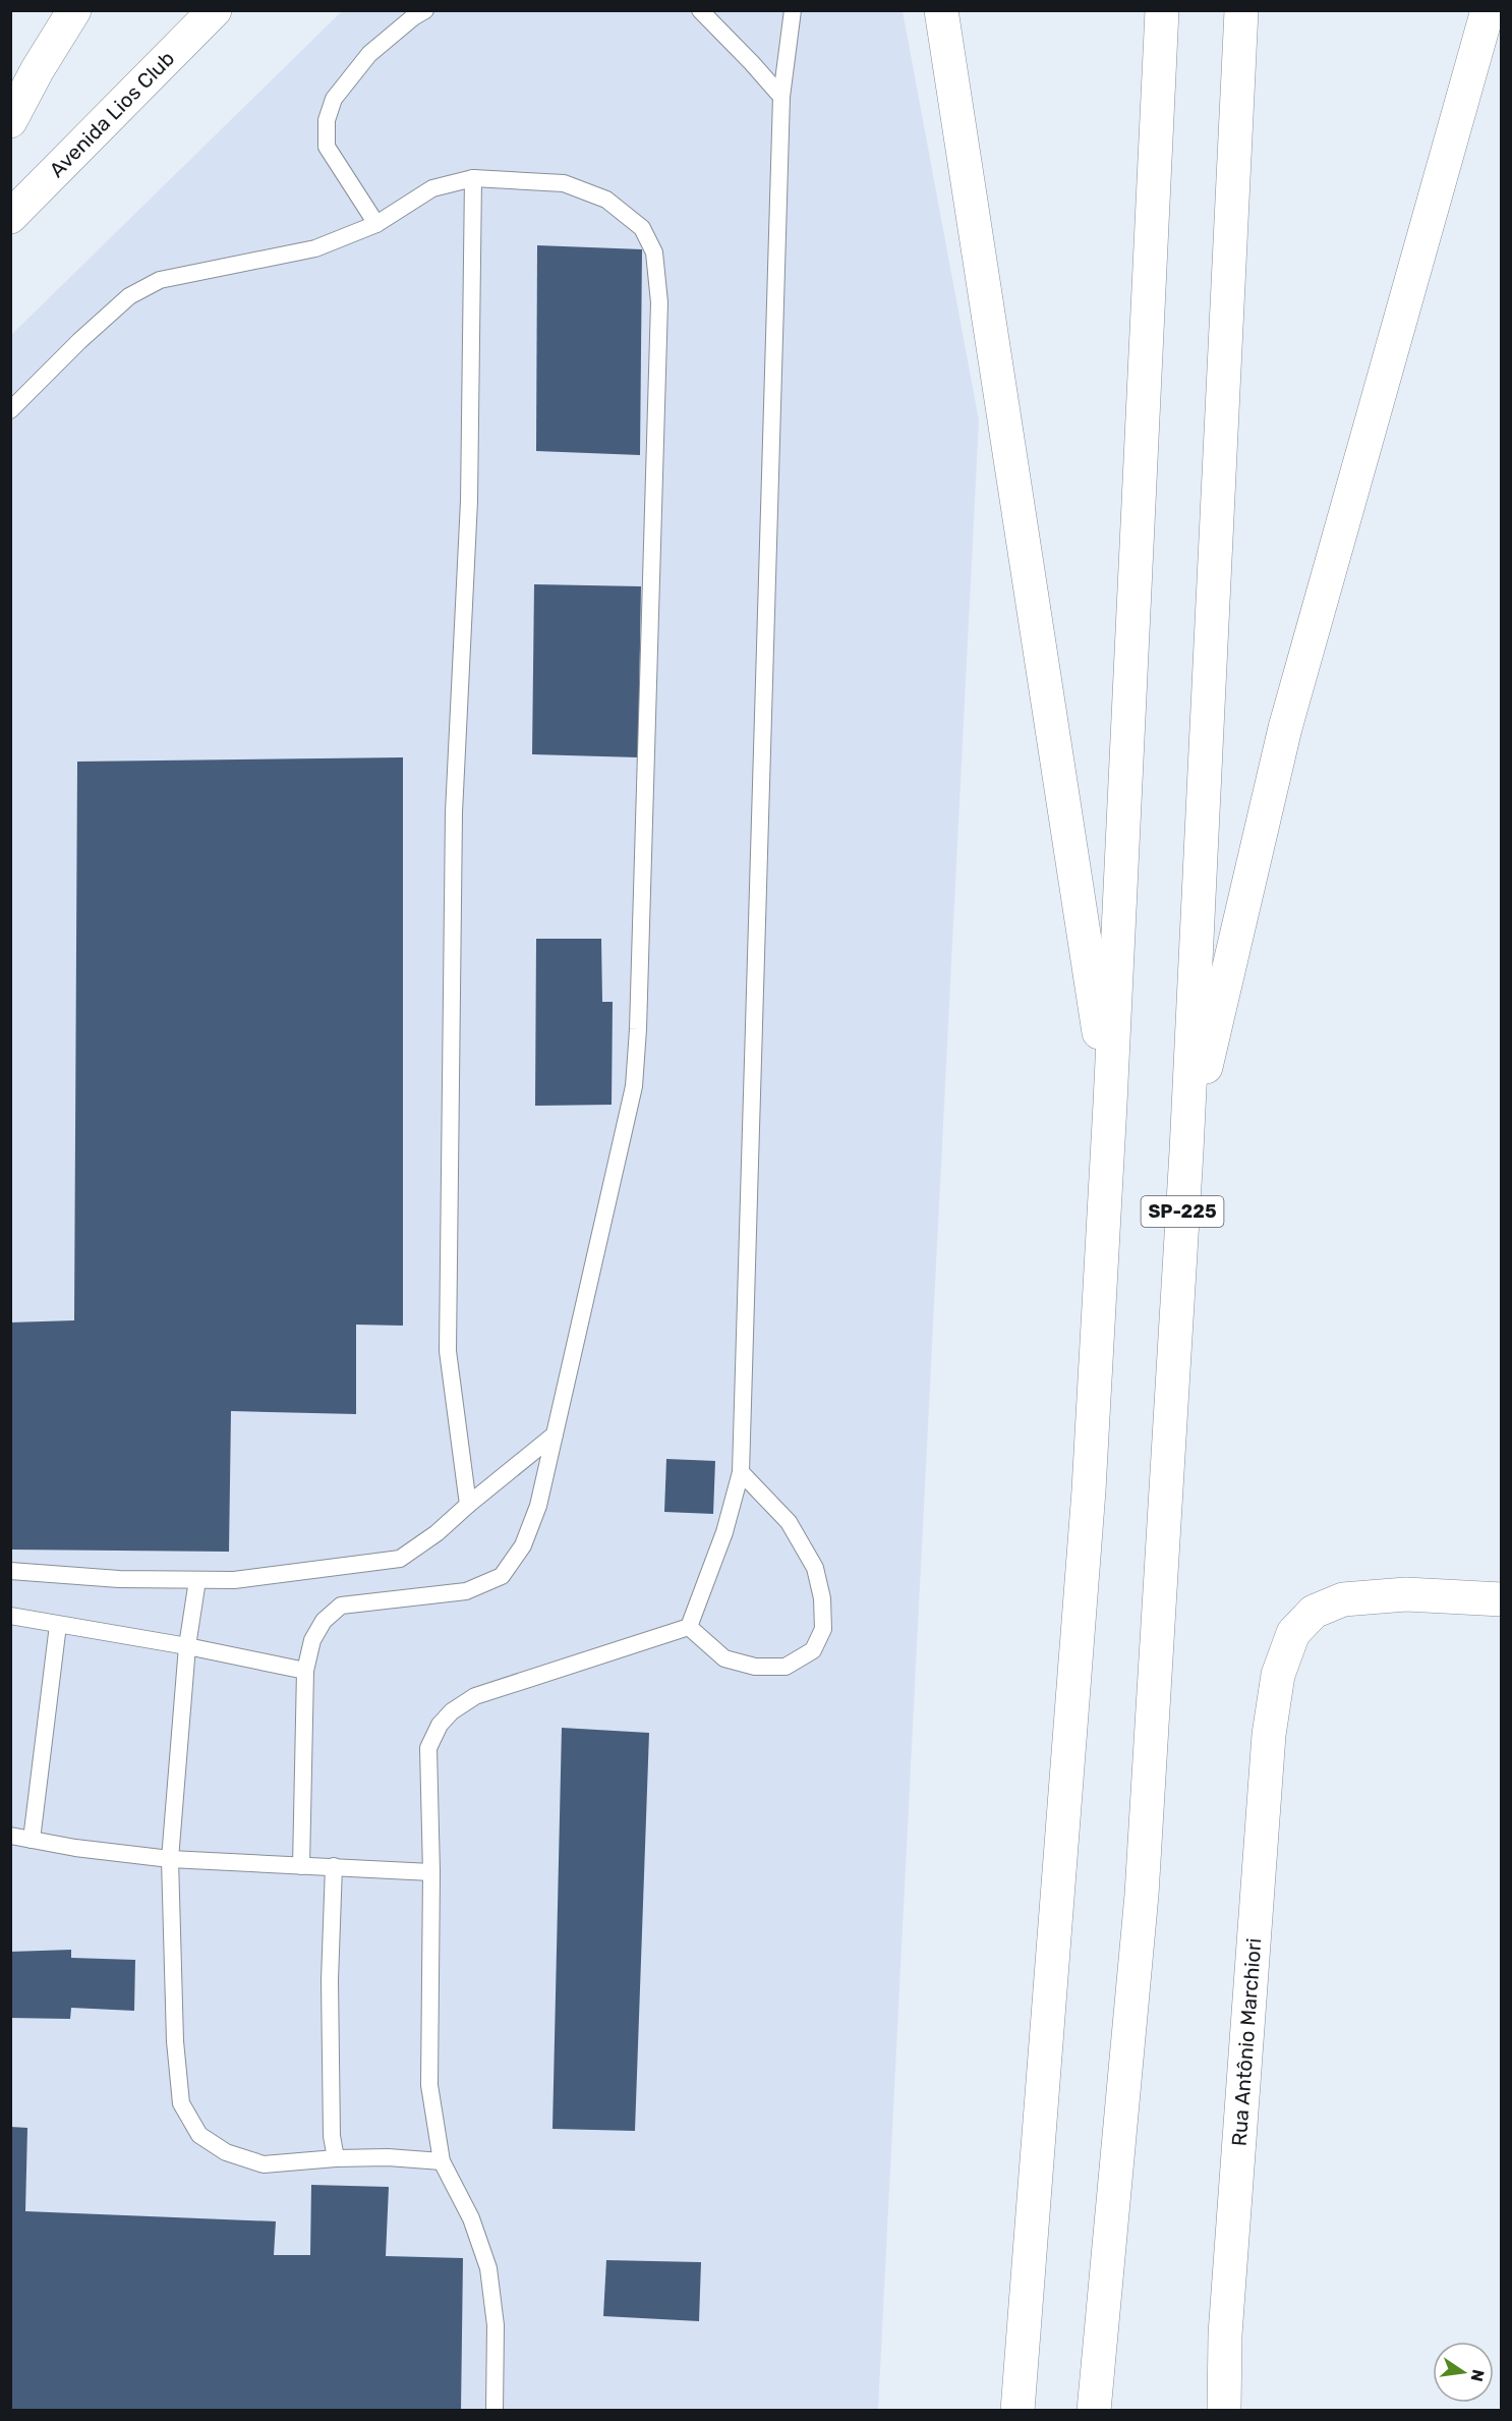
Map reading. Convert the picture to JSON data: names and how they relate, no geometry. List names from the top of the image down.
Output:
{
  "streets": {
    "main road": ["Avenida Lios Club", "SP-225", "Rua Antônio Marchiori"]
  },
  "north": "right"
}
